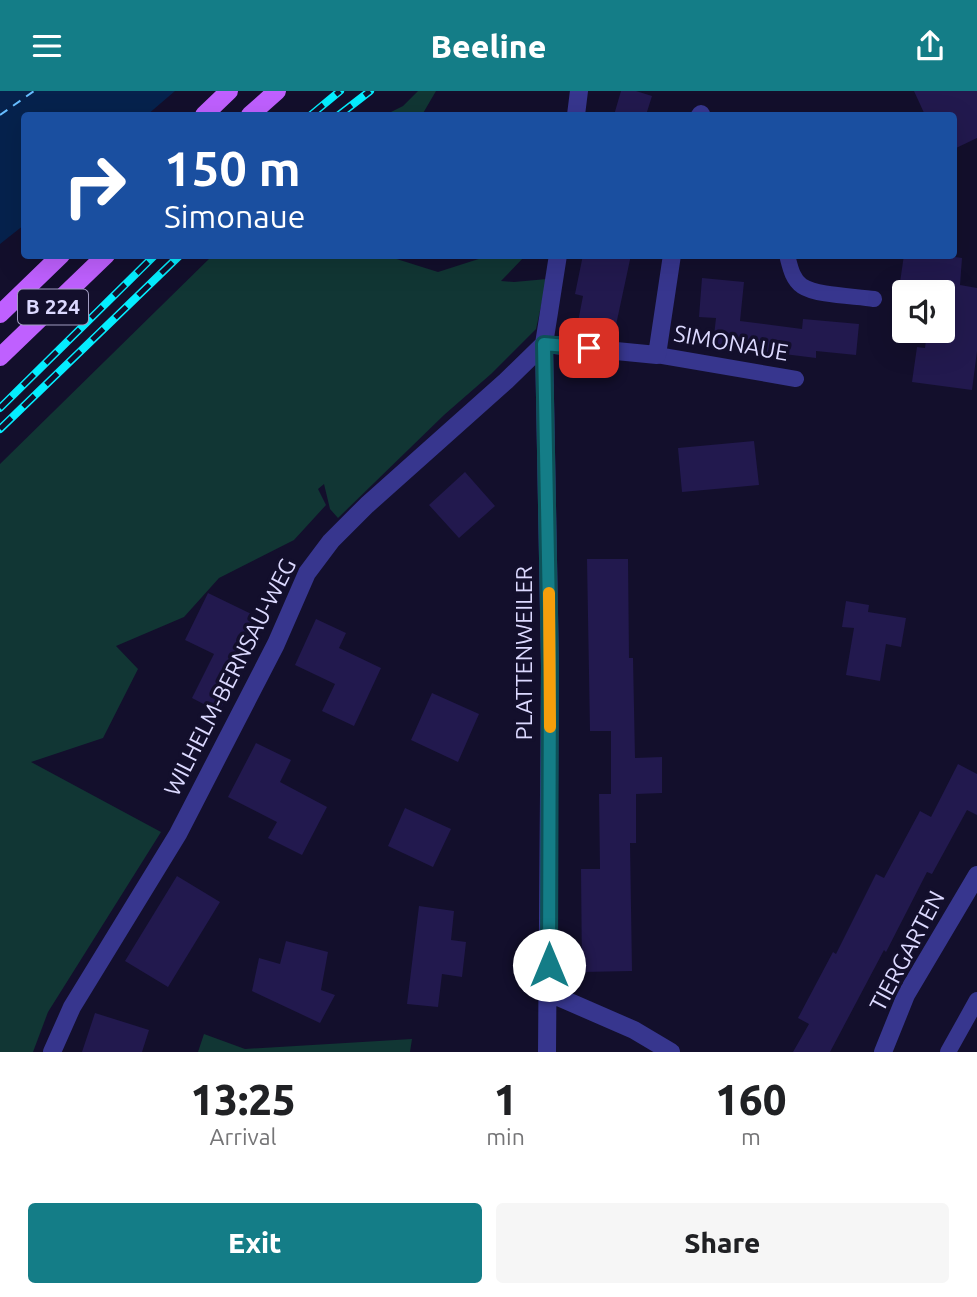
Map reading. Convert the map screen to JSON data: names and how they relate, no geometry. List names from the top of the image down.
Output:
{
  "streets": {
    "main road": ["B 224"],
    "street": [
      "SIMONAUE",
      "PLATTENWEILER",
      "WILHELM-BERNSAU-WEG",
      "TIERGARTEN"
    ]
  },
  "crossings": [
    ["SIMONAUE", "PLATTENWEILER"],
    ["SIMONAUE", "WILHELM-BERNSAU-WEG"],
    ["PLATTENWEILER", "WILHELM-BERNSAU-WEG"]
  ],
  "page": {
    "header": "Beeline",
    "turn": ["150 m", "Simonaue"],
    "eta": [
      "13:25",
      "Arrival",
      "1",
      "min",
      "160",
      "m"
    ],
    "buttons": ["Exit", "Share"]
  }
}
